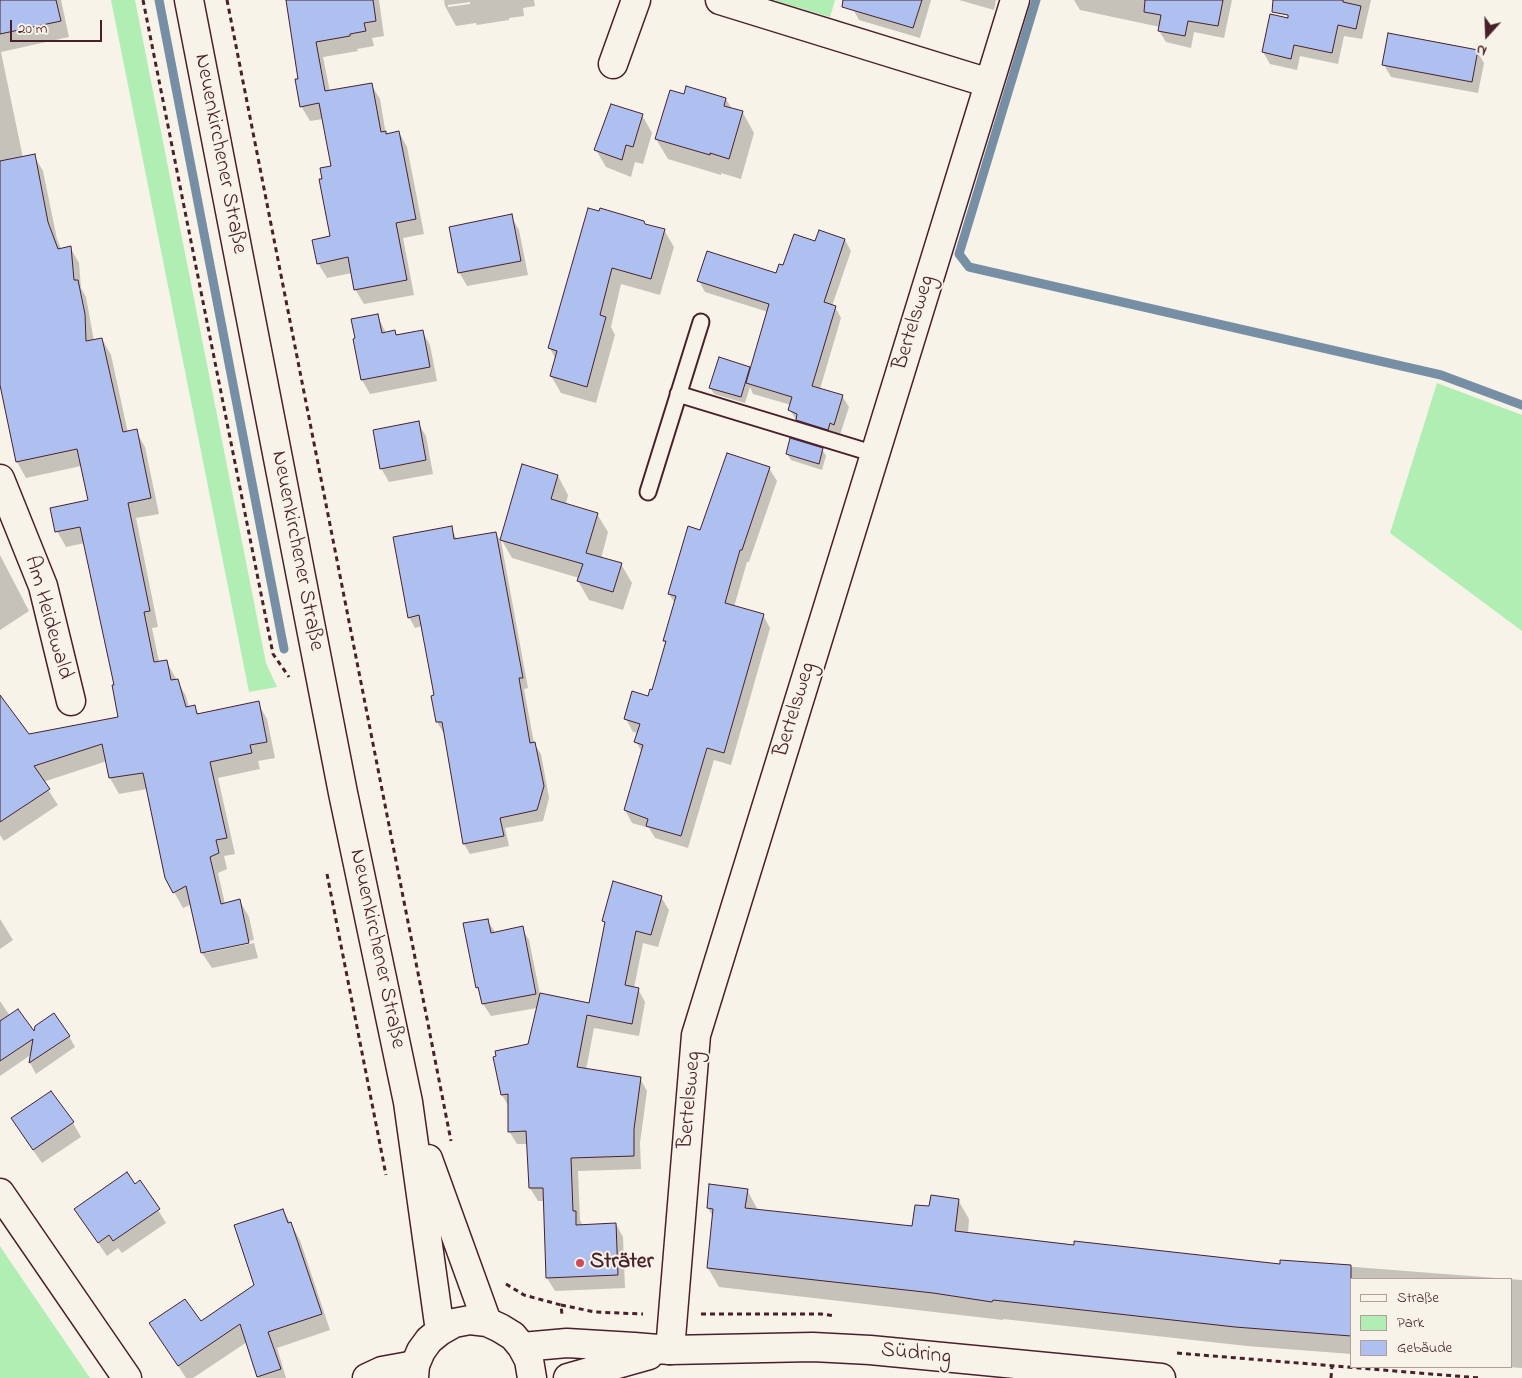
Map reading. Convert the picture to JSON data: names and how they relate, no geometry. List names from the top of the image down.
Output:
{
  "streets": {
    "street": [
      "Neuenkirchener Straße",
      "Bertelsweg",
      "Am Heidewald",
      "Südring"
    ]
  },
  "crossings": [
    ["Bertelsweg", "Südring"]
  ],
  "places": ["Sträter"],
  "legend": ["Straße", "Park", "Gebäude"],
  "scale_bar": "20 m",
  "north": "bottom"
}
